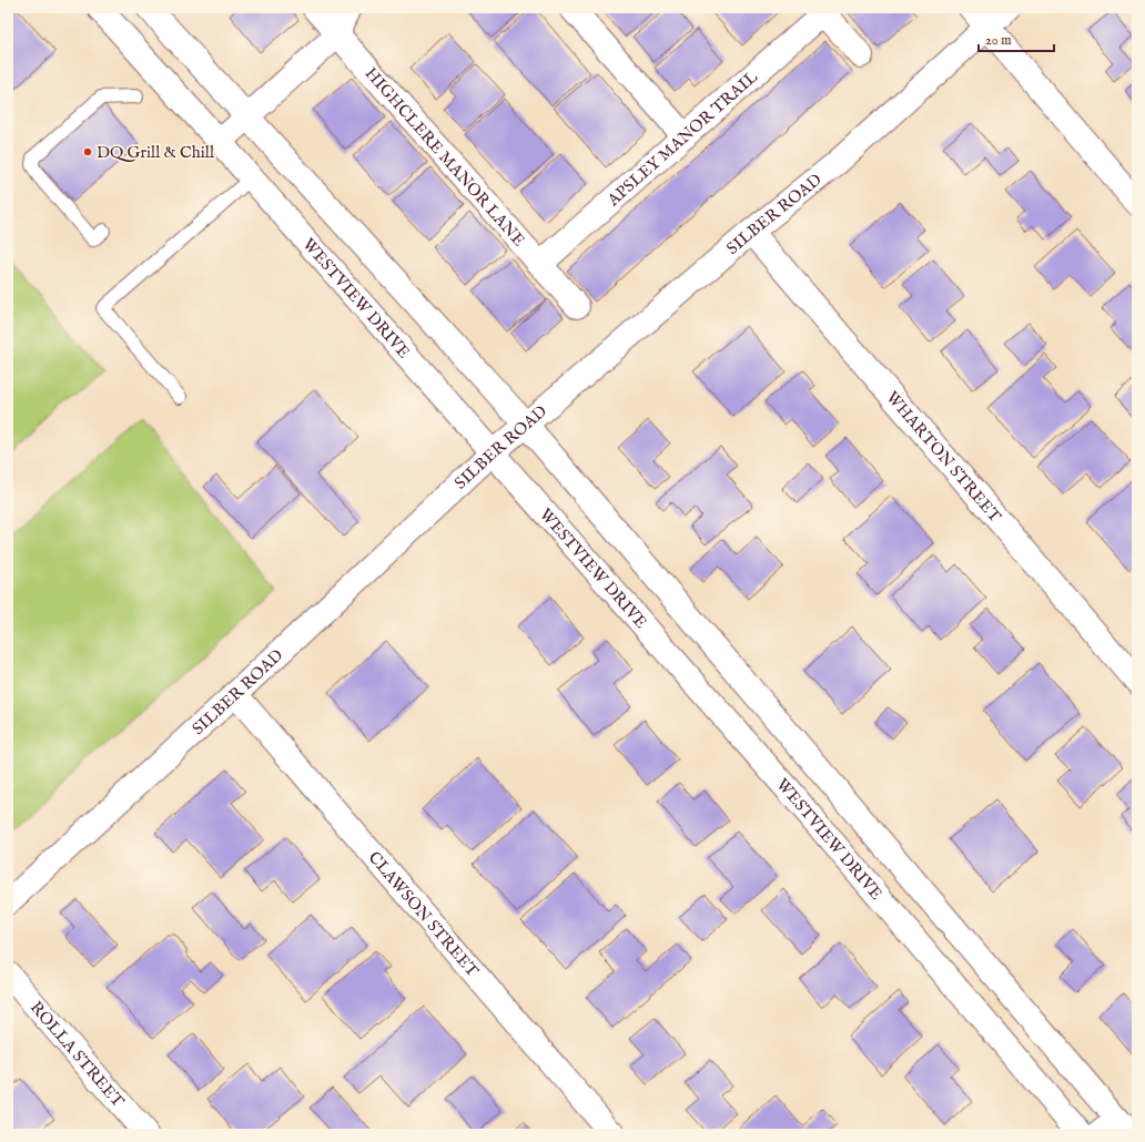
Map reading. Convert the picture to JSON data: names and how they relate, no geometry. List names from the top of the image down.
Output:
{
  "streets": {
    "street": [
      "APSLEY MANOR TRAIL",
      "HIGHCLERE MANOR LANE",
      "SILBER ROAD",
      "WESTVIEW DRIVE",
      "WHARTON STREET",
      "CLAWSON STREET",
      "ROLLA STREET"
    ]
  },
  "crossings": [
    ["APSLEY MANOR TRAIL", "HIGHCLERE MANOR LANE"],
    ["SILBER ROAD", "WESTVIEW DRIVE"],
    ["SILBER ROAD", "WHARTON STREET"],
    ["SILBER ROAD", "CLAWSON STREET"]
  ],
  "places": ["DQ Grill & Chill"],
  "scale_bar": "20 m"
}
